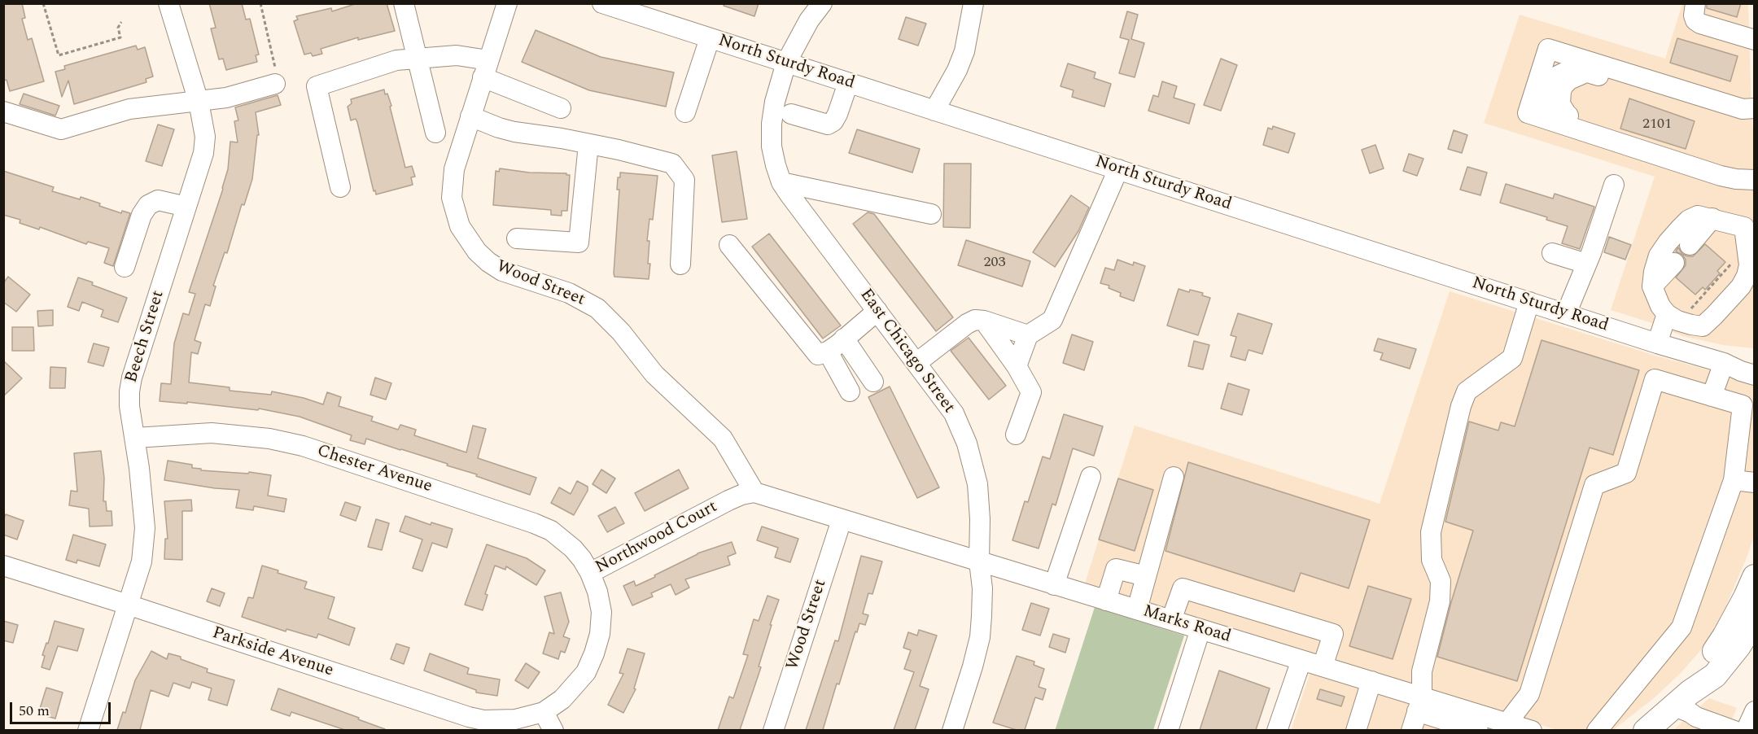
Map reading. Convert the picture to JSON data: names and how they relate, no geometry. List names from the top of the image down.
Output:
{
  "streets": {
    "street": [
      "North Sturdy Road",
      "Wood Street",
      "Beech Street",
      "East Chicago Street",
      "Chester Avenue",
      "Northwood Court",
      "Marks Road",
      "Parkside Avenue"
    ]
  },
  "crossings": [
    ["North Sturdy Road", "East Chicago Street"],
    ["Wood Street", "Northwood Court"],
    ["Wood Street", "Marks Road"],
    ["Beech Street", "Chester Avenue"],
    ["Beech Street", "Parkside Avenue"],
    ["East Chicago Street", "Marks Road"],
    ["Chester Avenue", "Northwood Court"],
    ["Northwood Court", "Parkside Avenue"]
  ],
  "house_numbers": ["2101", "203"],
  "scale_bar": "50 m"
}
